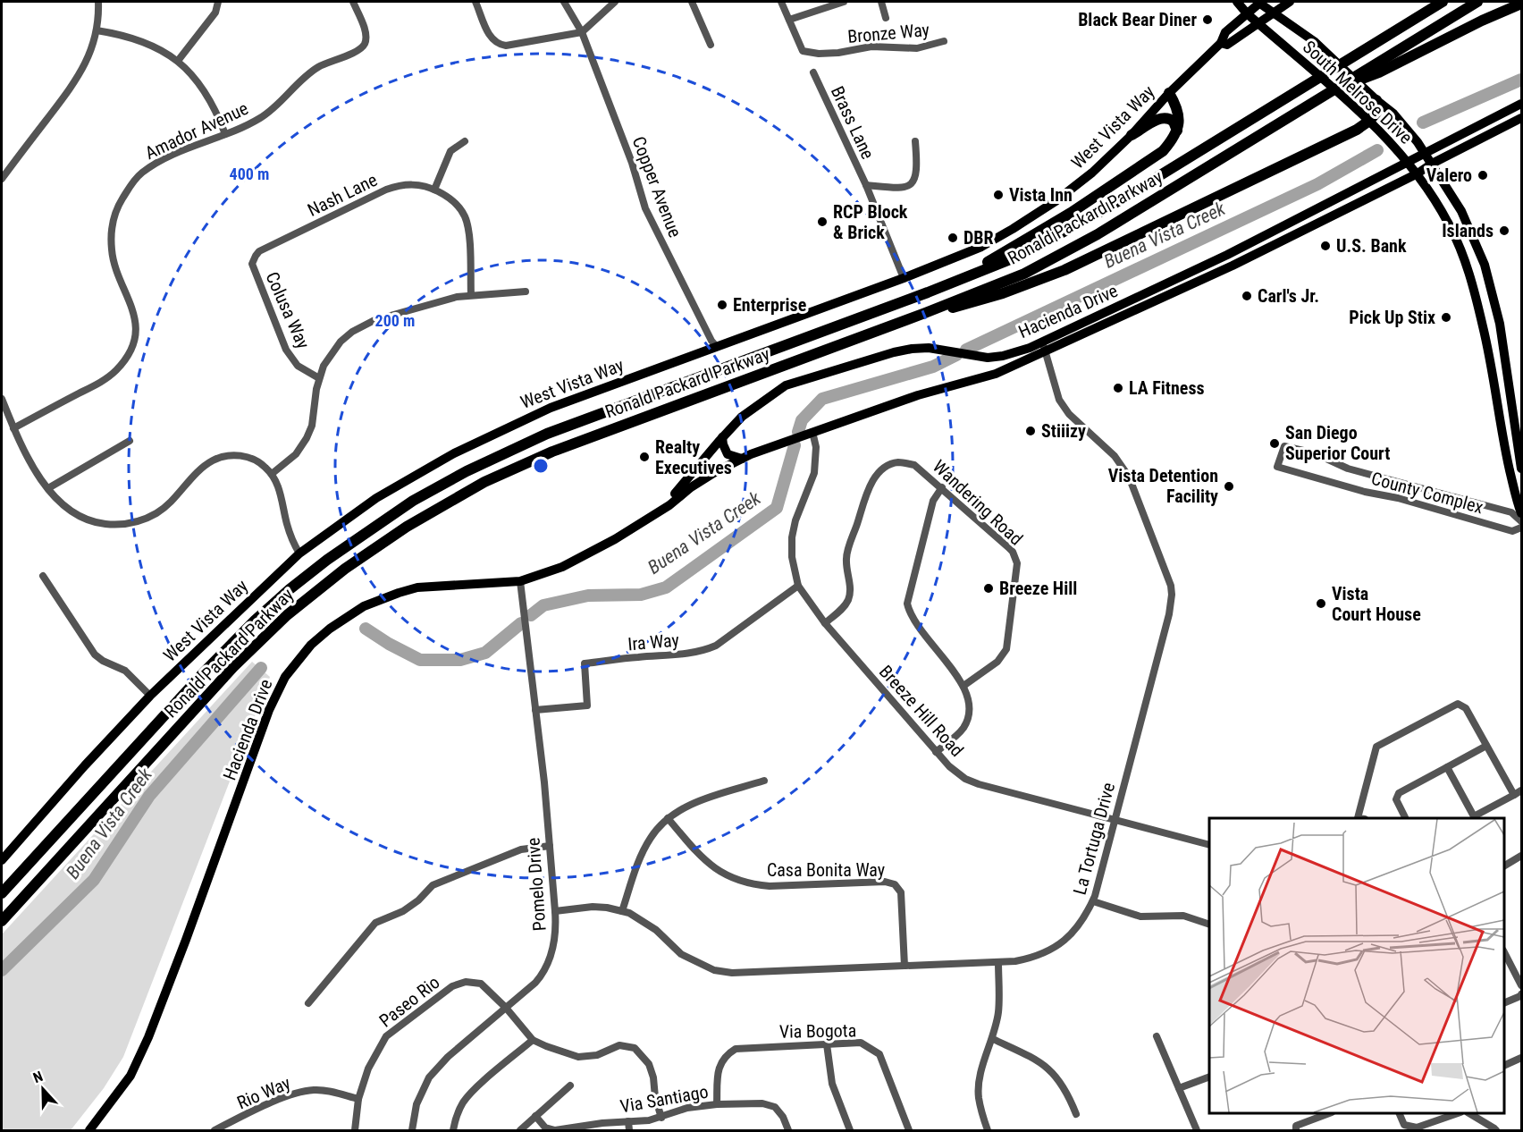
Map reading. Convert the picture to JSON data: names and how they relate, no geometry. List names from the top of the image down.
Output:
{
  "streets": {
    "highway": ["Ronald Packard Parkway"],
    "main road": ["South Melrose Drive", "West Vista Way", "Hacienda Drive"],
    "street": [
      "Bronze Way",
      "Brass Lane",
      "Amador Avenue",
      "Copper Avenue",
      "Nash Lane",
      "Colusa Way",
      "County Complex",
      "Wandering Road",
      "Ira Way",
      "Breeze Hill Road",
      "La Tortuga Drive",
      "Casa Bonita Way",
      "Pomelo Drive",
      "Paseo Rio",
      "Via Bogota",
      "Rio Way",
      "Via Santiago"
    ]
  },
  "crossings": [
    ["South Melrose Drive", "West Vista Way"],
    ["South Melrose Drive", "Hacienda Drive"],
    ["Brass Lane", "West Vista Way"],
    ["West Vista Way", "Copper Avenue"],
    ["Nash Lane", "Colusa Way"],
    ["Hacienda Drive", "Breeze Hill Road"],
    ["Hacienda Drive", "La Tortuga Drive"],
    ["Hacienda Drive", "Pomelo Drive"],
    ["Wandering Road", "Breeze Hill Road"],
    ["Ira Way", "Breeze Hill Road"],
    ["Ira Way", "Pomelo Drive"],
    ["Breeze Hill Road", "La Tortuga Drive"],
    ["La Tortuga Drive", "Casa Bonita Way"],
    ["La Tortuga Drive", "Pomelo Drive"],
    ["Pomelo Drive", "Paseo Rio"],
    ["Paseo Rio", "Rio Way"],
    ["Via Bogota", "Via Santiago"]
  ],
  "water": ["Buena Vista Creek"],
  "places": [
    "Black Bear Diner",
    "Valero",
    "Vista Inn",
    "RCP Block & Brick",
    "Islands",
    "DBR",
    "U.S. Bank",
    "Carl's Jr.",
    "Enterprise",
    "Pick Up Stix",
    "LA Fitness",
    "Stiiizy",
    "San Diego Superior Court",
    "Realty Executives",
    "Vista Detention Facility",
    "Breeze Hill",
    "Vista Court House"
  ],
  "north": "top",
  "rings": ["400 m", "200 m"]
}
